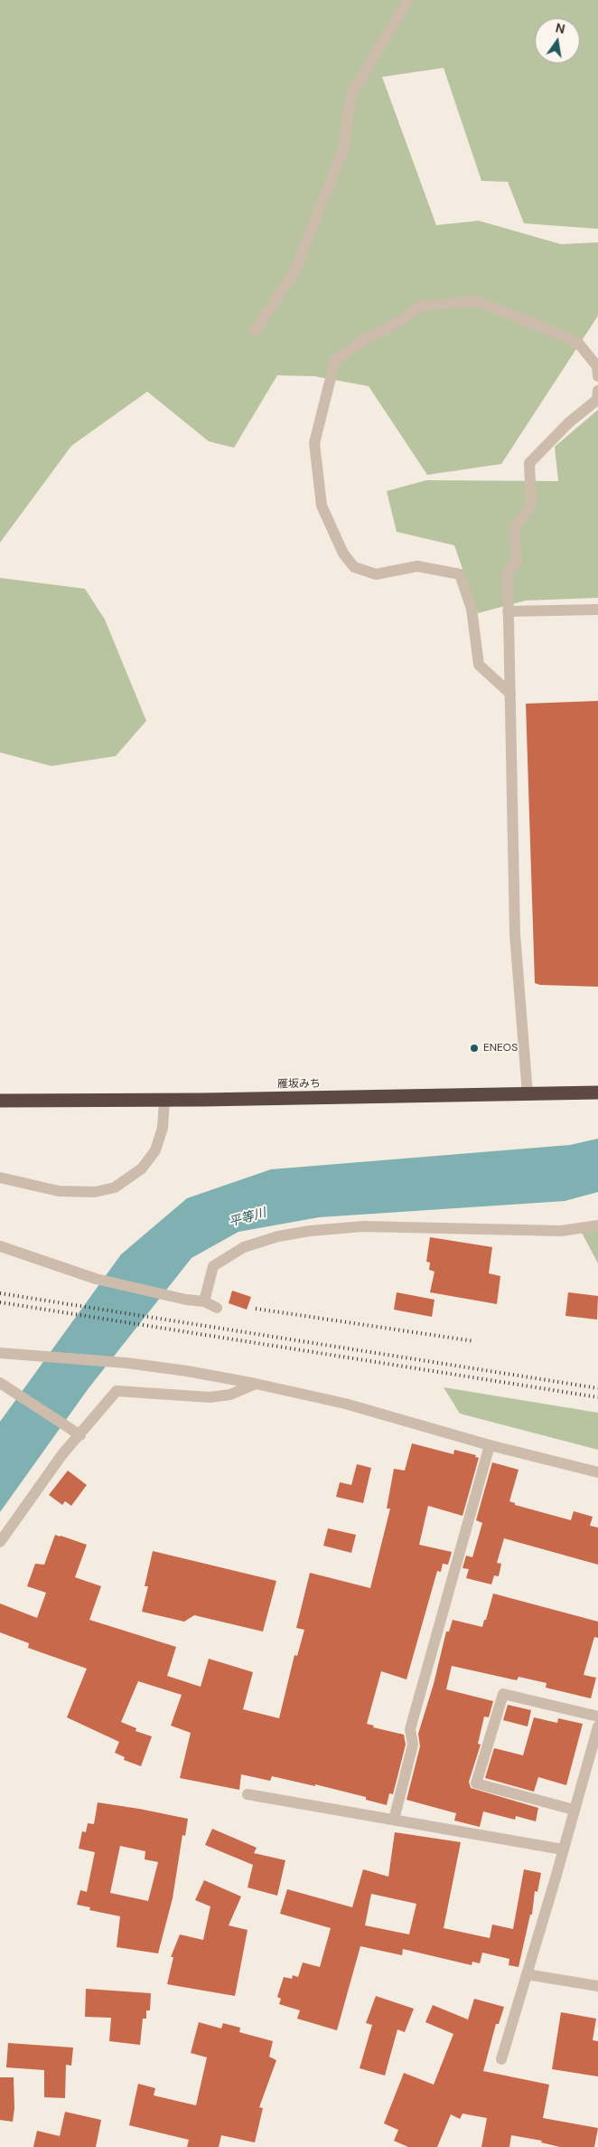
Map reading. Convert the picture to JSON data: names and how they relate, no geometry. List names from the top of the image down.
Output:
{
  "streets": {
    "highway": ["雁坂みち"]
  },
  "water": ["平等川"],
  "places": ["ENEOS"],
  "north": "top"
}
